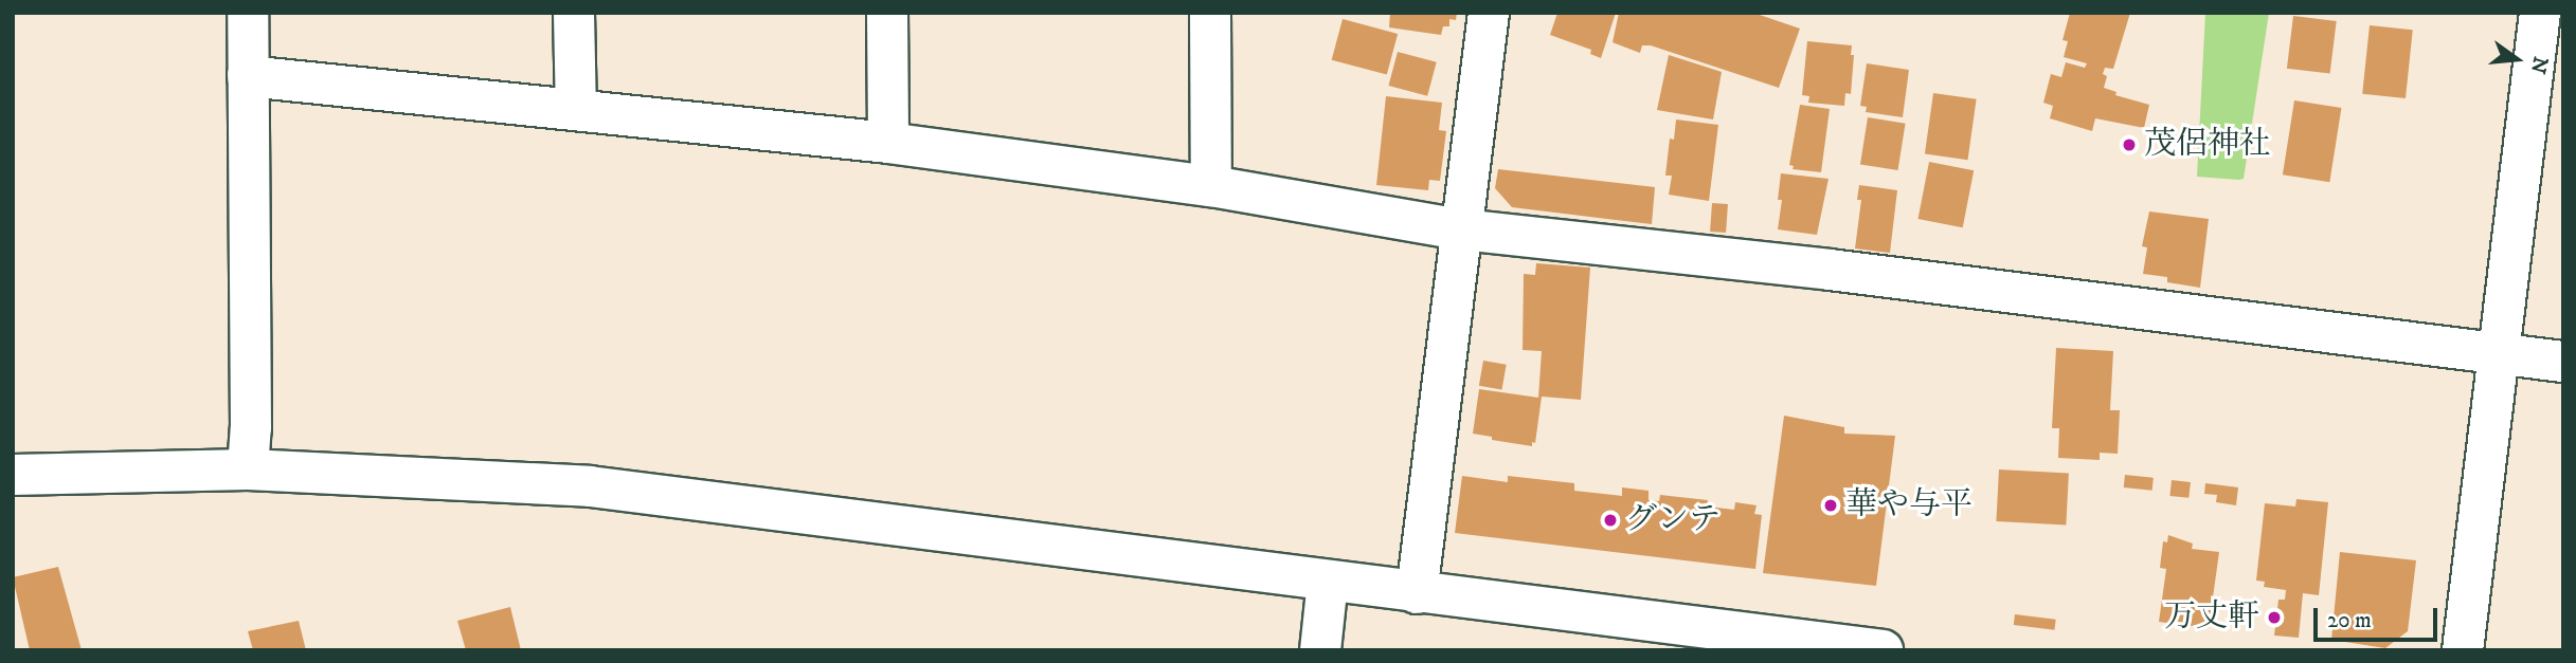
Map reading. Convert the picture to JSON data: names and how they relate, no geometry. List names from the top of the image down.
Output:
{
  "places": [
    "茂侶神社",
    "華や与平",
    "グンテ",
    "万丈軒"
  ],
  "scale_bar": "20 m",
  "north": "right"
}
